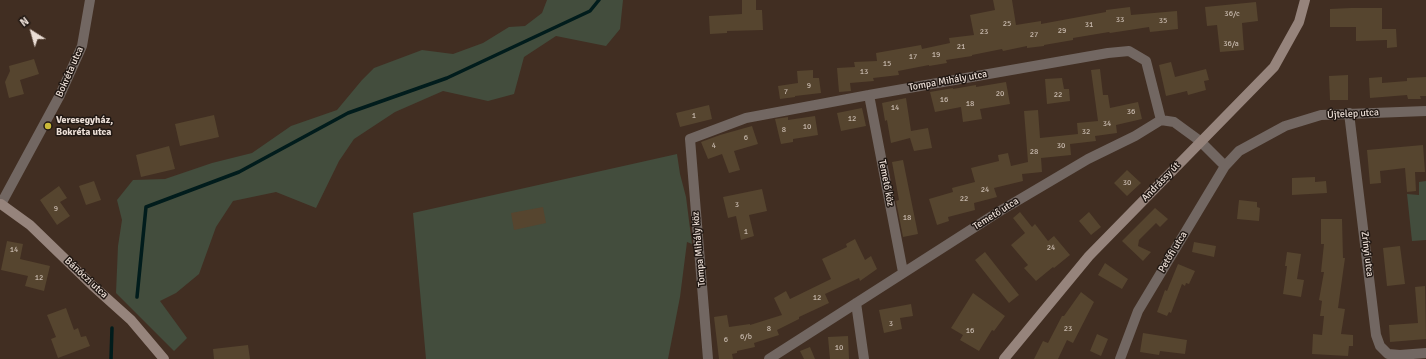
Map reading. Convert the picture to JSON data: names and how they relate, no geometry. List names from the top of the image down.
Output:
{
  "streets": {
    "main road": ["Andrássy út", "Bánóczi utca"],
    "street": [
      "Bokréta utca",
      "Tompa Mihály utca",
      "Újtelep utca",
      "Temető köz",
      "Temető utca",
      "Tompa Mihály köz",
      "Petőfi utca",
      "Zrínyi utca"
    ]
  },
  "crossings": [
    ["Bokréta utca", "Bánóczi utca"],
    ["Tompa Mihály utca", "Temető köz"],
    ["Tompa Mihály utca", "Temető utca"],
    ["Tompa Mihály utca", "Tompa Mihály köz"],
    ["Újtelep utca", "Petőfi utca"],
    ["Újtelep utca", "Zrínyi utca"],
    ["Temető köz", "Temető utca"]
  ],
  "places": ["Veresegyház, Bokréta utca"],
  "house_numbers": [
    "36/c",
    "33",
    "35",
    "25",
    "31",
    "29",
    "23",
    "27",
    "36/a",
    "21",
    "19",
    "17",
    "15",
    "13",
    "9",
    "7",
    "20",
    "22",
    "16",
    "18",
    "14",
    "36",
    "1",
    "12",
    "34",
    "10",
    "8",
    "32",
    "6",
    "4",
    "30",
    "28",
    "30",
    "24",
    "22",
    "3",
    "9",
    "18",
    "1",
    "24",
    "14",
    "12",
    "12",
    "3",
    "8",
    "23",
    "16",
    "6/b",
    "6",
    "10"
  ],
  "north": "top left"
}
